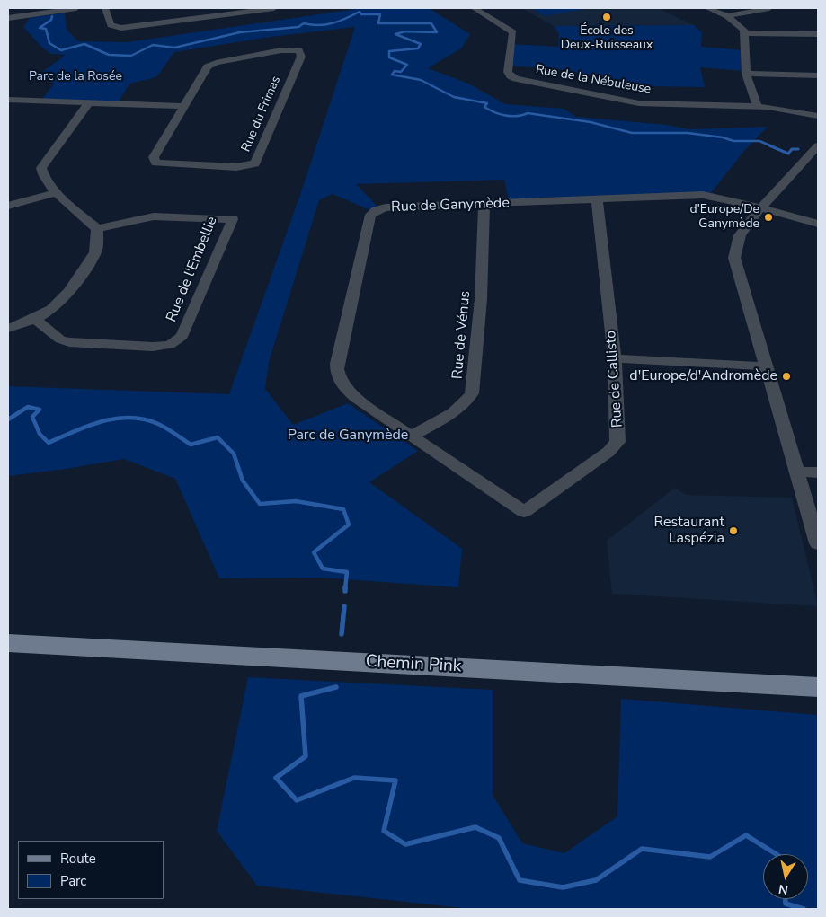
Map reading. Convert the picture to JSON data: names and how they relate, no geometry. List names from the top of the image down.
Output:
{
  "streets": {
    "main road": ["Chemin Pink"],
    "street": [
      "Rue de la Nébuleuse",
      "Rue du Frimas",
      "Rue de Ganymède",
      "Rue de l'Embellie",
      "Rue de Vénus",
      "Rue de Callisto"
    ]
  },
  "crossings": [
    ["Rue de Ganymède", "Rue de Vénus"],
    ["Rue de Ganymède", "Rue de Callisto"]
  ],
  "parks": ["Parc de la Rosée", "Parc de Ganymède"],
  "places": [
    "École des Deux-Ruisseaux",
    "d'Europe/De Ganymède",
    "d'Europe/d'Andromède",
    "Restaurant Laspézia"
  ],
  "legend": ["Route", "Parc"],
  "north": "bottom"
}
